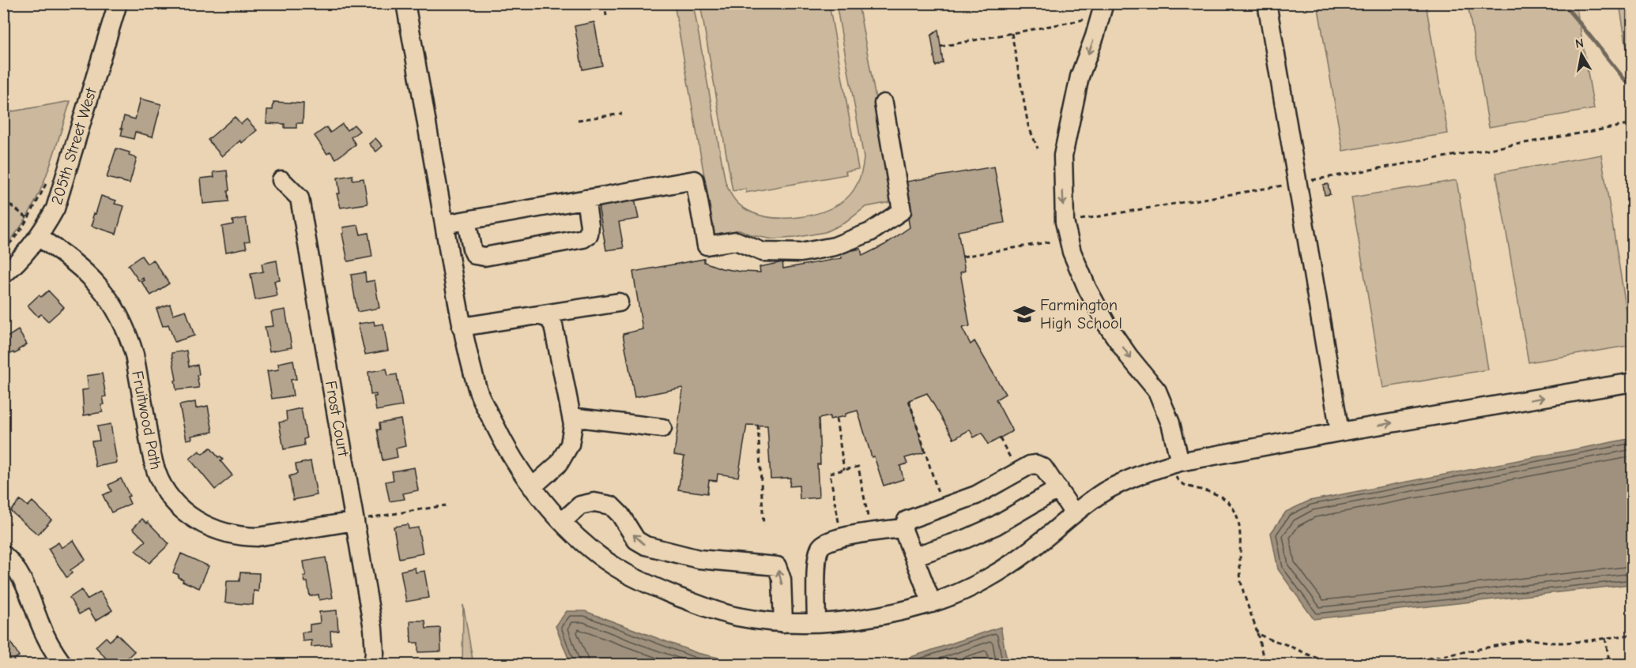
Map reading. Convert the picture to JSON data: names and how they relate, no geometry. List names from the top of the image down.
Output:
{
  "streets": {
    "street": ["205th Street West", "Frost Court", "Fruitwood Path"]
  },
  "crossings": [
    ["205th Street West", "Fruitwood Path"],
    ["Frost Court", "Fruitwood Path"]
  ],
  "places": {
    "school or university": ["Farmington High School"]
  },
  "north": "top"
}
